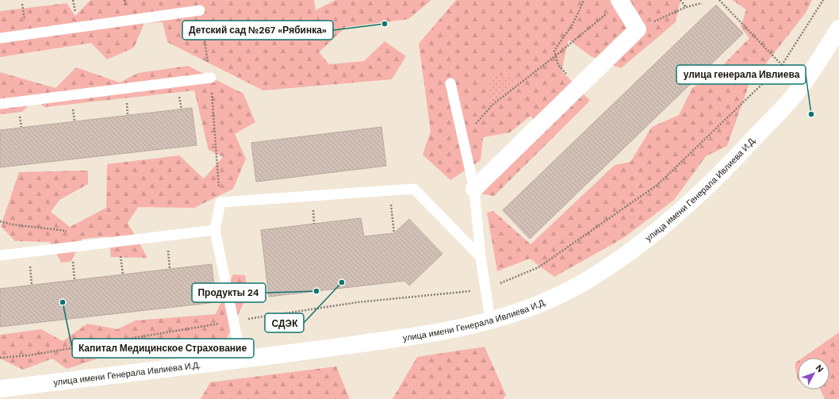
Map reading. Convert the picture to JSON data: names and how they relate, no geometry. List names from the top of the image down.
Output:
{
  "streets": {
    "street": ["улица имени Генерала Ивлиева И.Д."]
  },
  "places": [
    "Детский сад №267 «Рябинка»",
    "улица генерала Ивлиева",
    "СДЭК",
    "Продукты 24",
    "Капитал Медицинское Страхование"
  ],
  "north": "top right"
}
